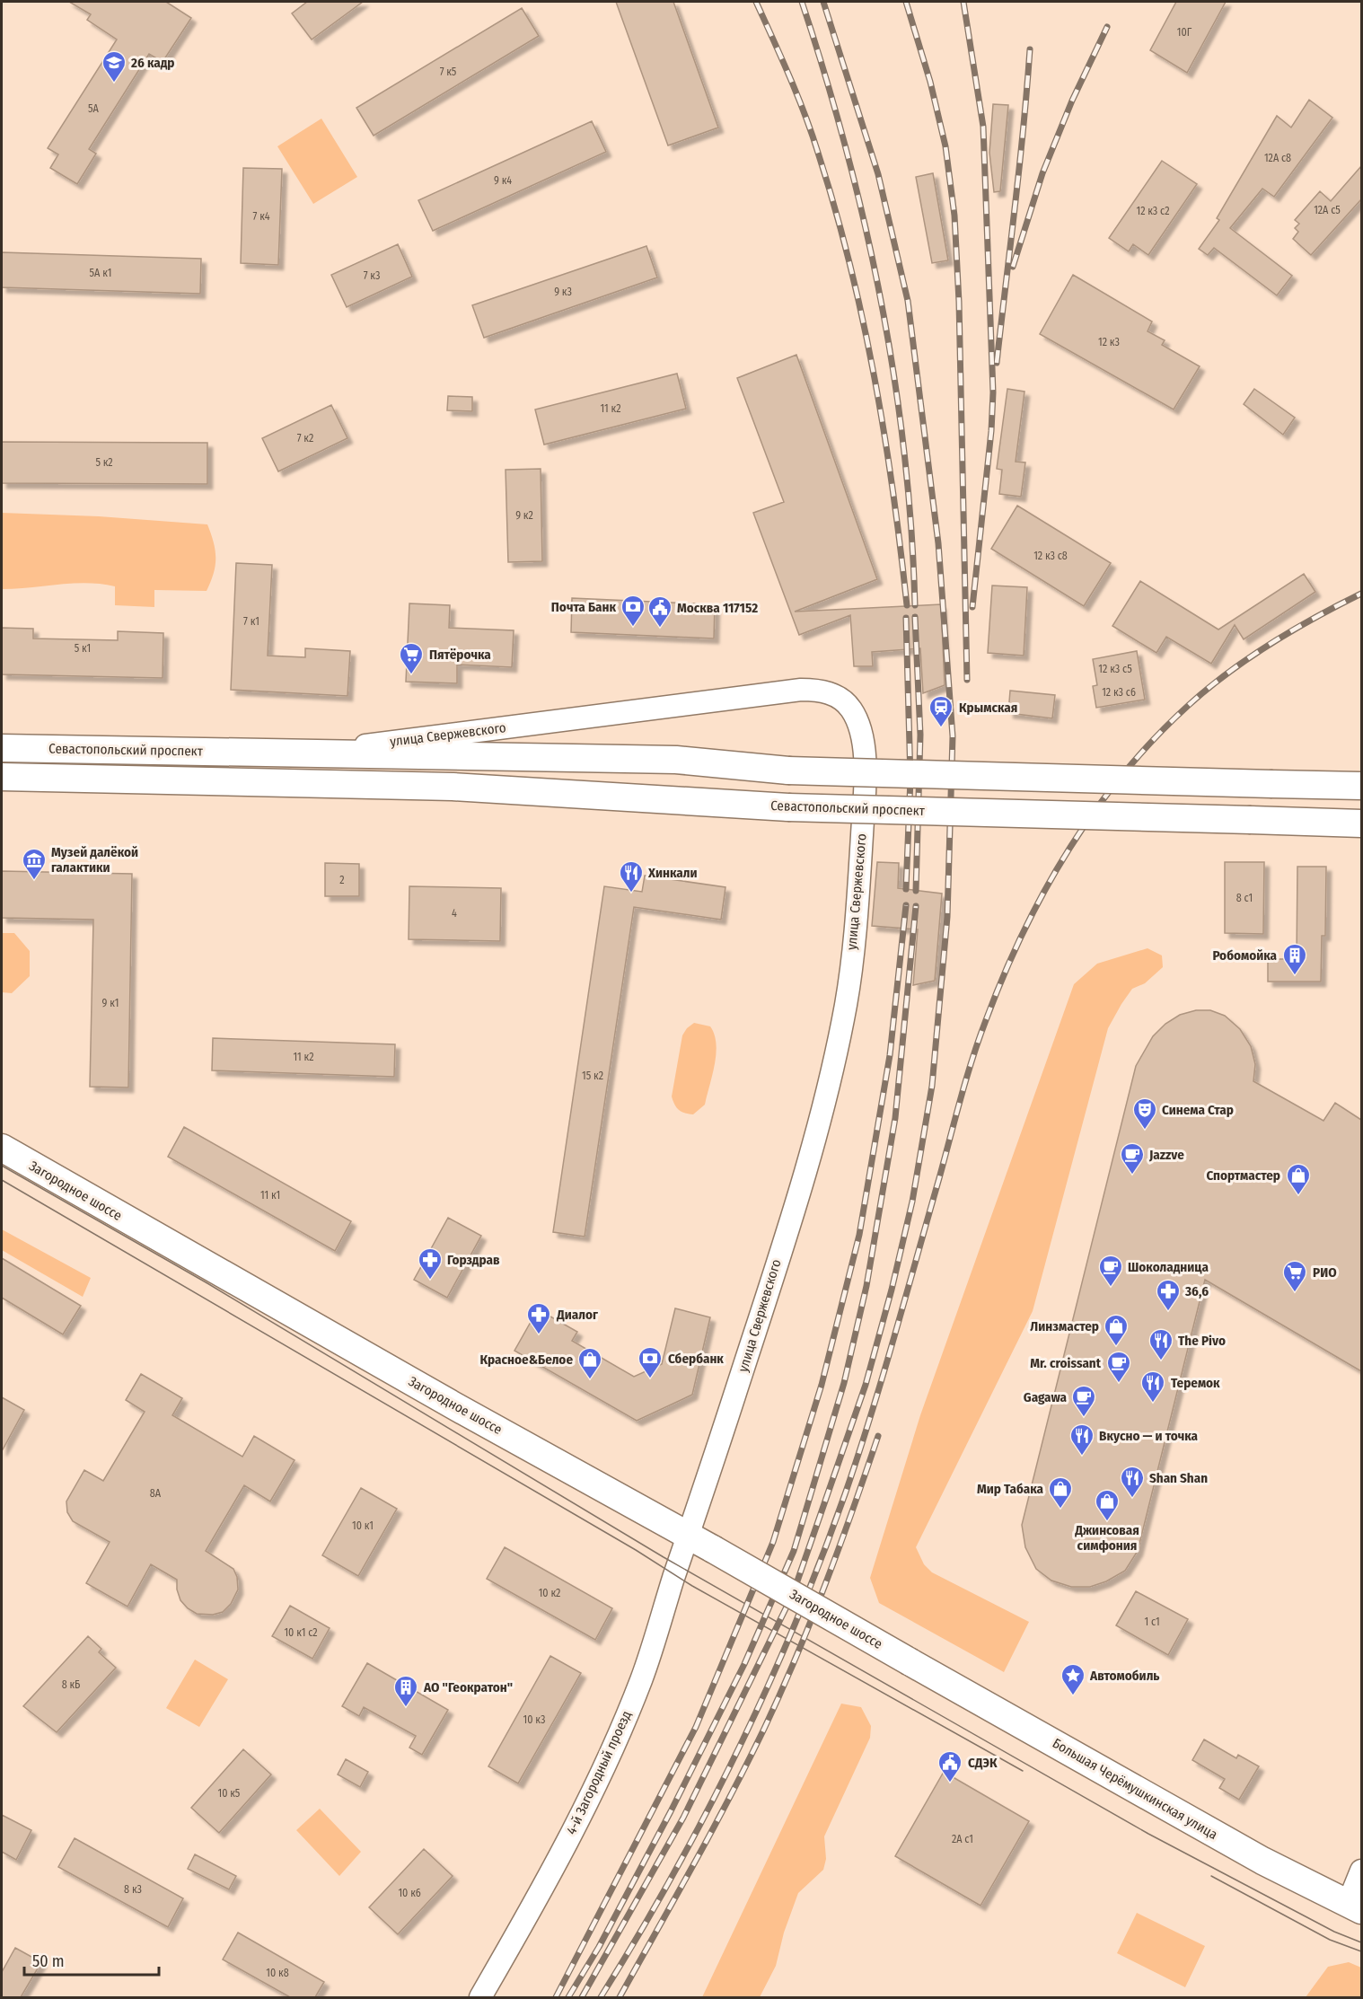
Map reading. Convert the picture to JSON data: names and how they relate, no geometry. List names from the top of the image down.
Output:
{
  "streets": {
    "main road": ["Севастопольский проспект", "Загородное шоссе", "Большая Черёмушкинская улица"],
    "street": ["улица Свержевского", "4-й Загородный проезд"]
  },
  "crossings": [
    ["улица Свержевского", "Севастопольский проспект"],
    ["улица Свержевского", "Загородное шоссе"],
    ["улица Свержевского", "4-й Загородный проезд"],
    ["Загородное шоссе", "4-й Загородный проезд"],
    ["Загородное шоссе", "Большая Черёмушкинская улица"]
  ],
  "places": {
    "school or university": ["26 кадр"],
    "bank": ["Почта Банк", "Сбербанк"],
    "public building": ["Москва 117152", "СДЭК"],
    "supermarket": ["Пятёрочка", "РИО"],
    "station": ["Крымская"],
    "museum": ["Музей далёкой галактики"],
    "restaurant": [
      "Хинкали",
      "The Pivo",
      "Теремок",
      "Вкусно — и точка",
      "Shan Shan"
    ],
    "building": ["Робомойка", "АО \"Геократон\""],
    "theatre": ["Синема Стар"],
    "cafe": [
      "Jazzve",
      "Шоколадница",
      "Mr. croissant",
      "Gagawa"
    ],
    "shop": [
      "Спортмастер",
      "Линзмастер",
      "Красное&Белое",
      "Мир Табака",
      "Джинсовая симфония"
    ],
    "pharmacy": ["Горздрав", "36,6", "Диалог"],
    "place": ["Автомобиль"]
  },
  "house_numbers": [
    "10Г",
    "7 к5",
    "5А",
    "12А с8",
    "9 к4",
    "12А с5",
    "12 к3 с2",
    "7 к4",
    "5А к1",
    "7 к3",
    "9 к3",
    "12 к3",
    "11 к2",
    "7 к2",
    "5 к2",
    "9 к2",
    "12 к3 с8",
    "7 к1",
    "5 к1",
    "12 к3 с5",
    "12 к3 с6",
    "2",
    "8 с1",
    "4",
    "9 к1",
    "11 к2",
    "15 к2",
    "11 к1",
    "8А",
    "10 к1",
    "10 к2",
    "1 с1",
    "10 к1 c2",
    "8 кБ",
    "10 к3",
    "10 к5",
    "2А с1",
    "8 к3",
    "10 к6",
    "10 к8"
  ],
  "scale_bar": "50 m"
}
